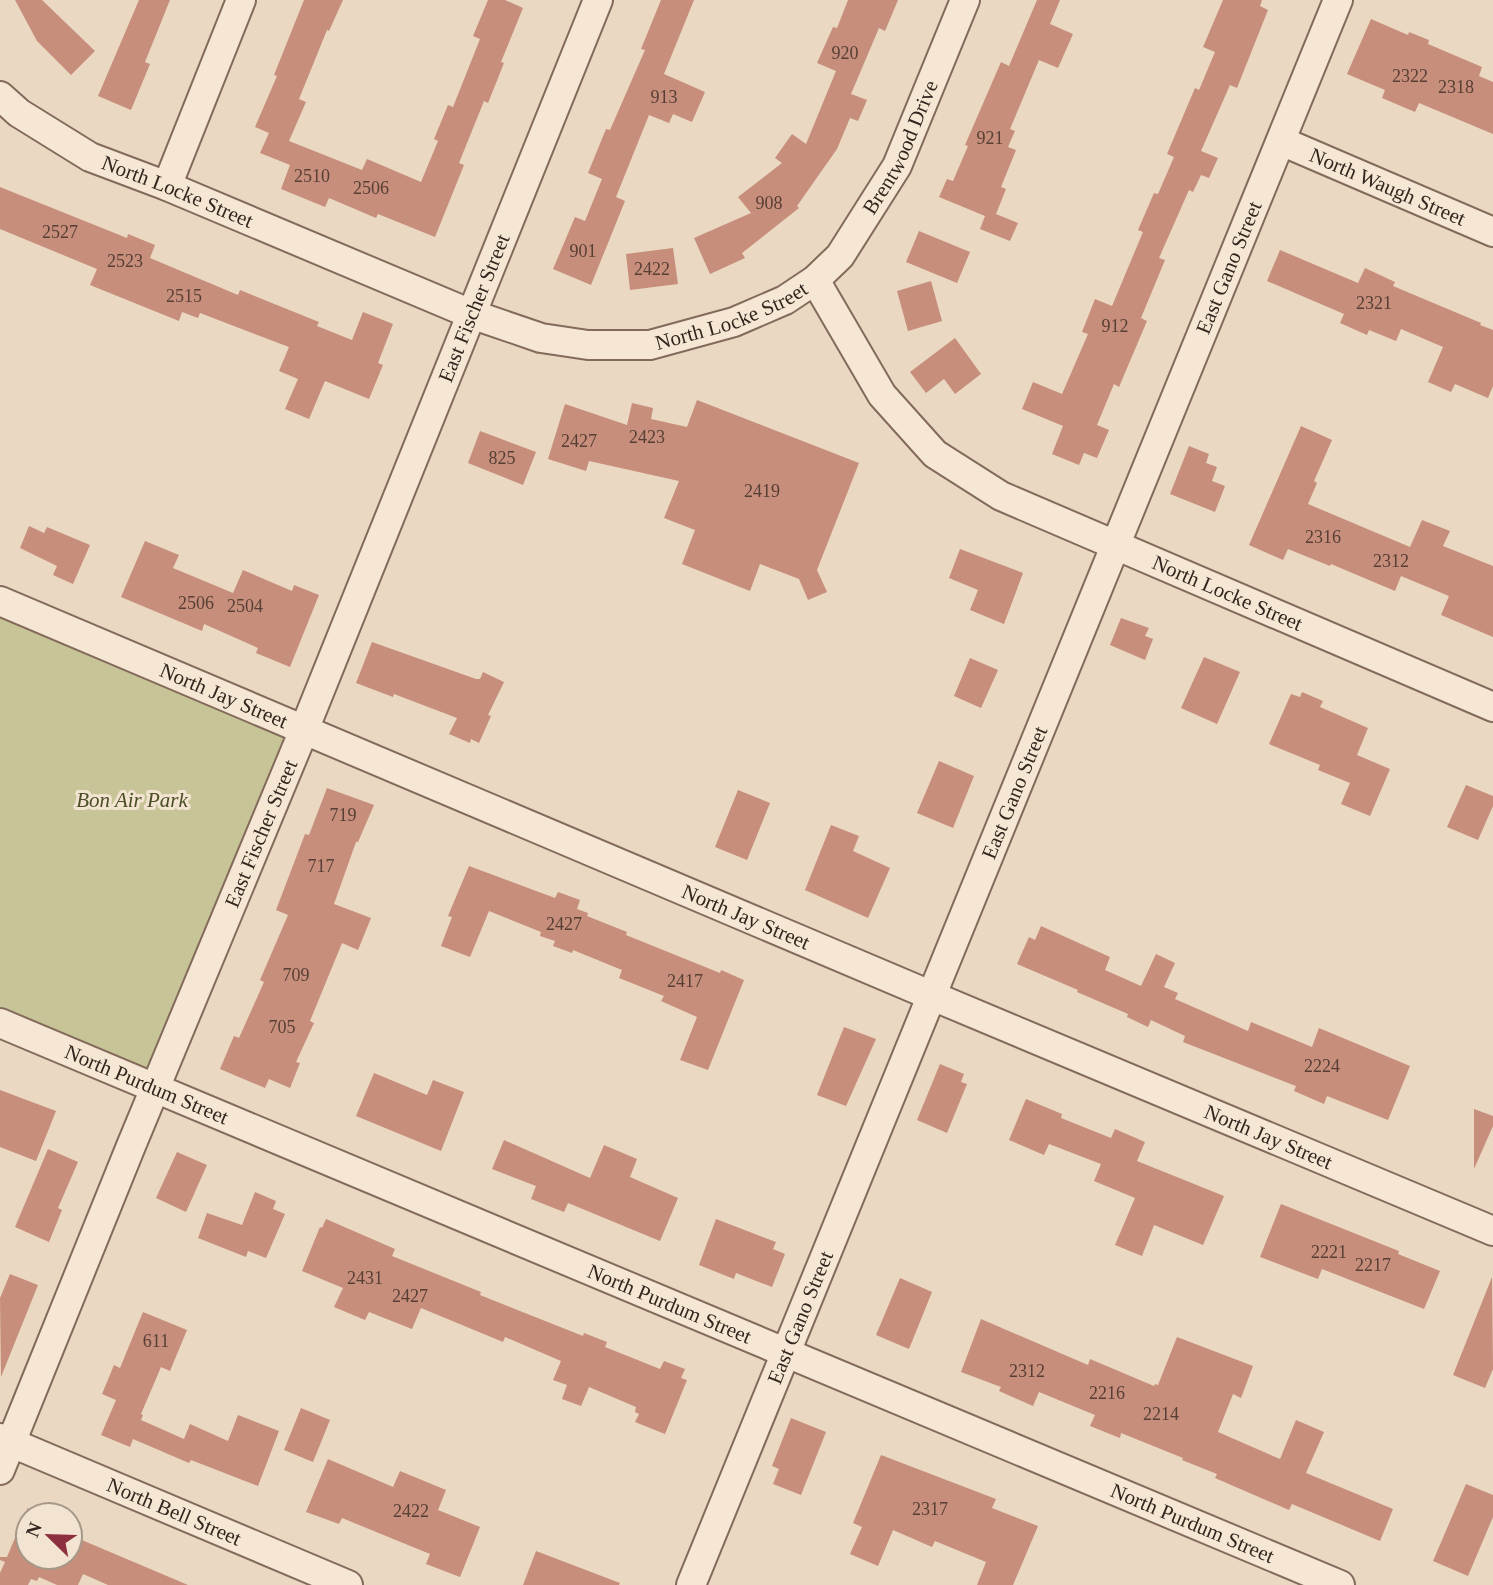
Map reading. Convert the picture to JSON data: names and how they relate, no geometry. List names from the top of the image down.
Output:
{
  "streets": {
    "street": [
      "Brentwood Drive",
      "North Waugh Street",
      "North Locke Street",
      "East Gano Street",
      "East Fischer Street",
      "North Jay Street",
      "North Purdum Street",
      "North Bell Street"
    ]
  },
  "crossings": [
    ["Brentwood Drive", "North Locke Street"],
    ["North Waugh Street", "East Gano Street"],
    ["North Locke Street", "East Gano Street"],
    ["North Locke Street", "East Fischer Street"],
    ["East Gano Street", "North Jay Street"],
    ["East Gano Street", "North Purdum Street"],
    ["East Fischer Street", "North Jay Street"],
    ["East Fischer Street", "North Purdum Street"],
    ["East Fischer Street", "North Bell Street"]
  ],
  "parks": ["Bon Air Park"],
  "house_numbers": [
    "920",
    "2322",
    "2318",
    "913",
    "921",
    "2510",
    "2506",
    "908",
    "2527",
    "901",
    "2523",
    "2422",
    "2515",
    "2321",
    "912",
    "2423",
    "2427",
    "825",
    "2419",
    "2316",
    "2312",
    "2506",
    "2504",
    "719",
    "717",
    "2427",
    "709",
    "2417",
    "705",
    "2224",
    "2221",
    "2217",
    "2431",
    "2427",
    "611",
    "2312",
    "2216",
    "2214",
    "2317",
    "2422"
  ],
  "north": "top left"
}
